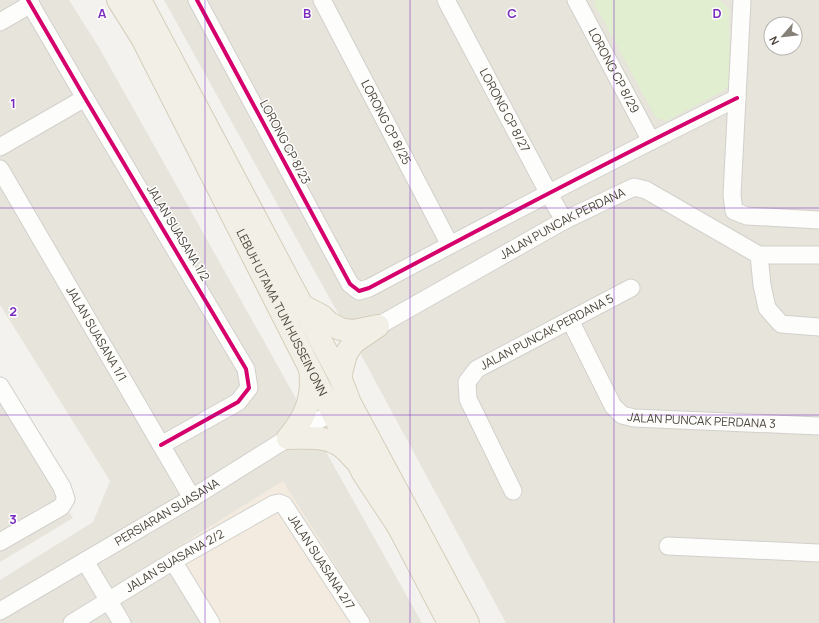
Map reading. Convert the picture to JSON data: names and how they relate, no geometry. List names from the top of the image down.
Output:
{
  "streets": {
    "main road": ["LEBUH UTAMA TUN HUSSEIN ONN"],
    "street": [
      "LORONG CP 8/29",
      "LORONG CP 8/27",
      "LORONG CP 8/25",
      "LORONG CP 8/23",
      "JALAN PUNCAK PERDANA",
      "JALAN SUASANA 1/2",
      "JALAN PUNCAK PERDANA 5",
      "JALAN SUASANA 1/1",
      "JALAN PUNCAK PERDANA 3",
      "PERSIARAN SUASANA",
      "JALAN SUASANA 2/2",
      "JALAN SUASANA 2/7"
    ]
  },
  "crossings": [
    ["LORONG CP 8/27", "JALAN PUNCAK PERDANA"],
    ["LORONG CP 8/25", "LORONG CP 8/23"],
    ["JALAN SUASANA 1/2", "JALAN SUASANA 1/1"],
    ["LEBUH UTAMA TUN HUSSEIN ONN", "PERSIARAN SUASANA"],
    ["JALAN PUNCAK PERDANA 5", "JALAN PUNCAK PERDANA 3"],
    ["JALAN SUASANA 1/1", "PERSIARAN SUASANA"],
    ["JALAN SUASANA 2/2", "JALAN SUASANA 2/7"]
  ],
  "north": "bottom left",
  "grid": {
    "columns": [
      "A",
      "B",
      "C",
      "D"
    ],
    "rows": ["1", "2", "3"]
  }
}
